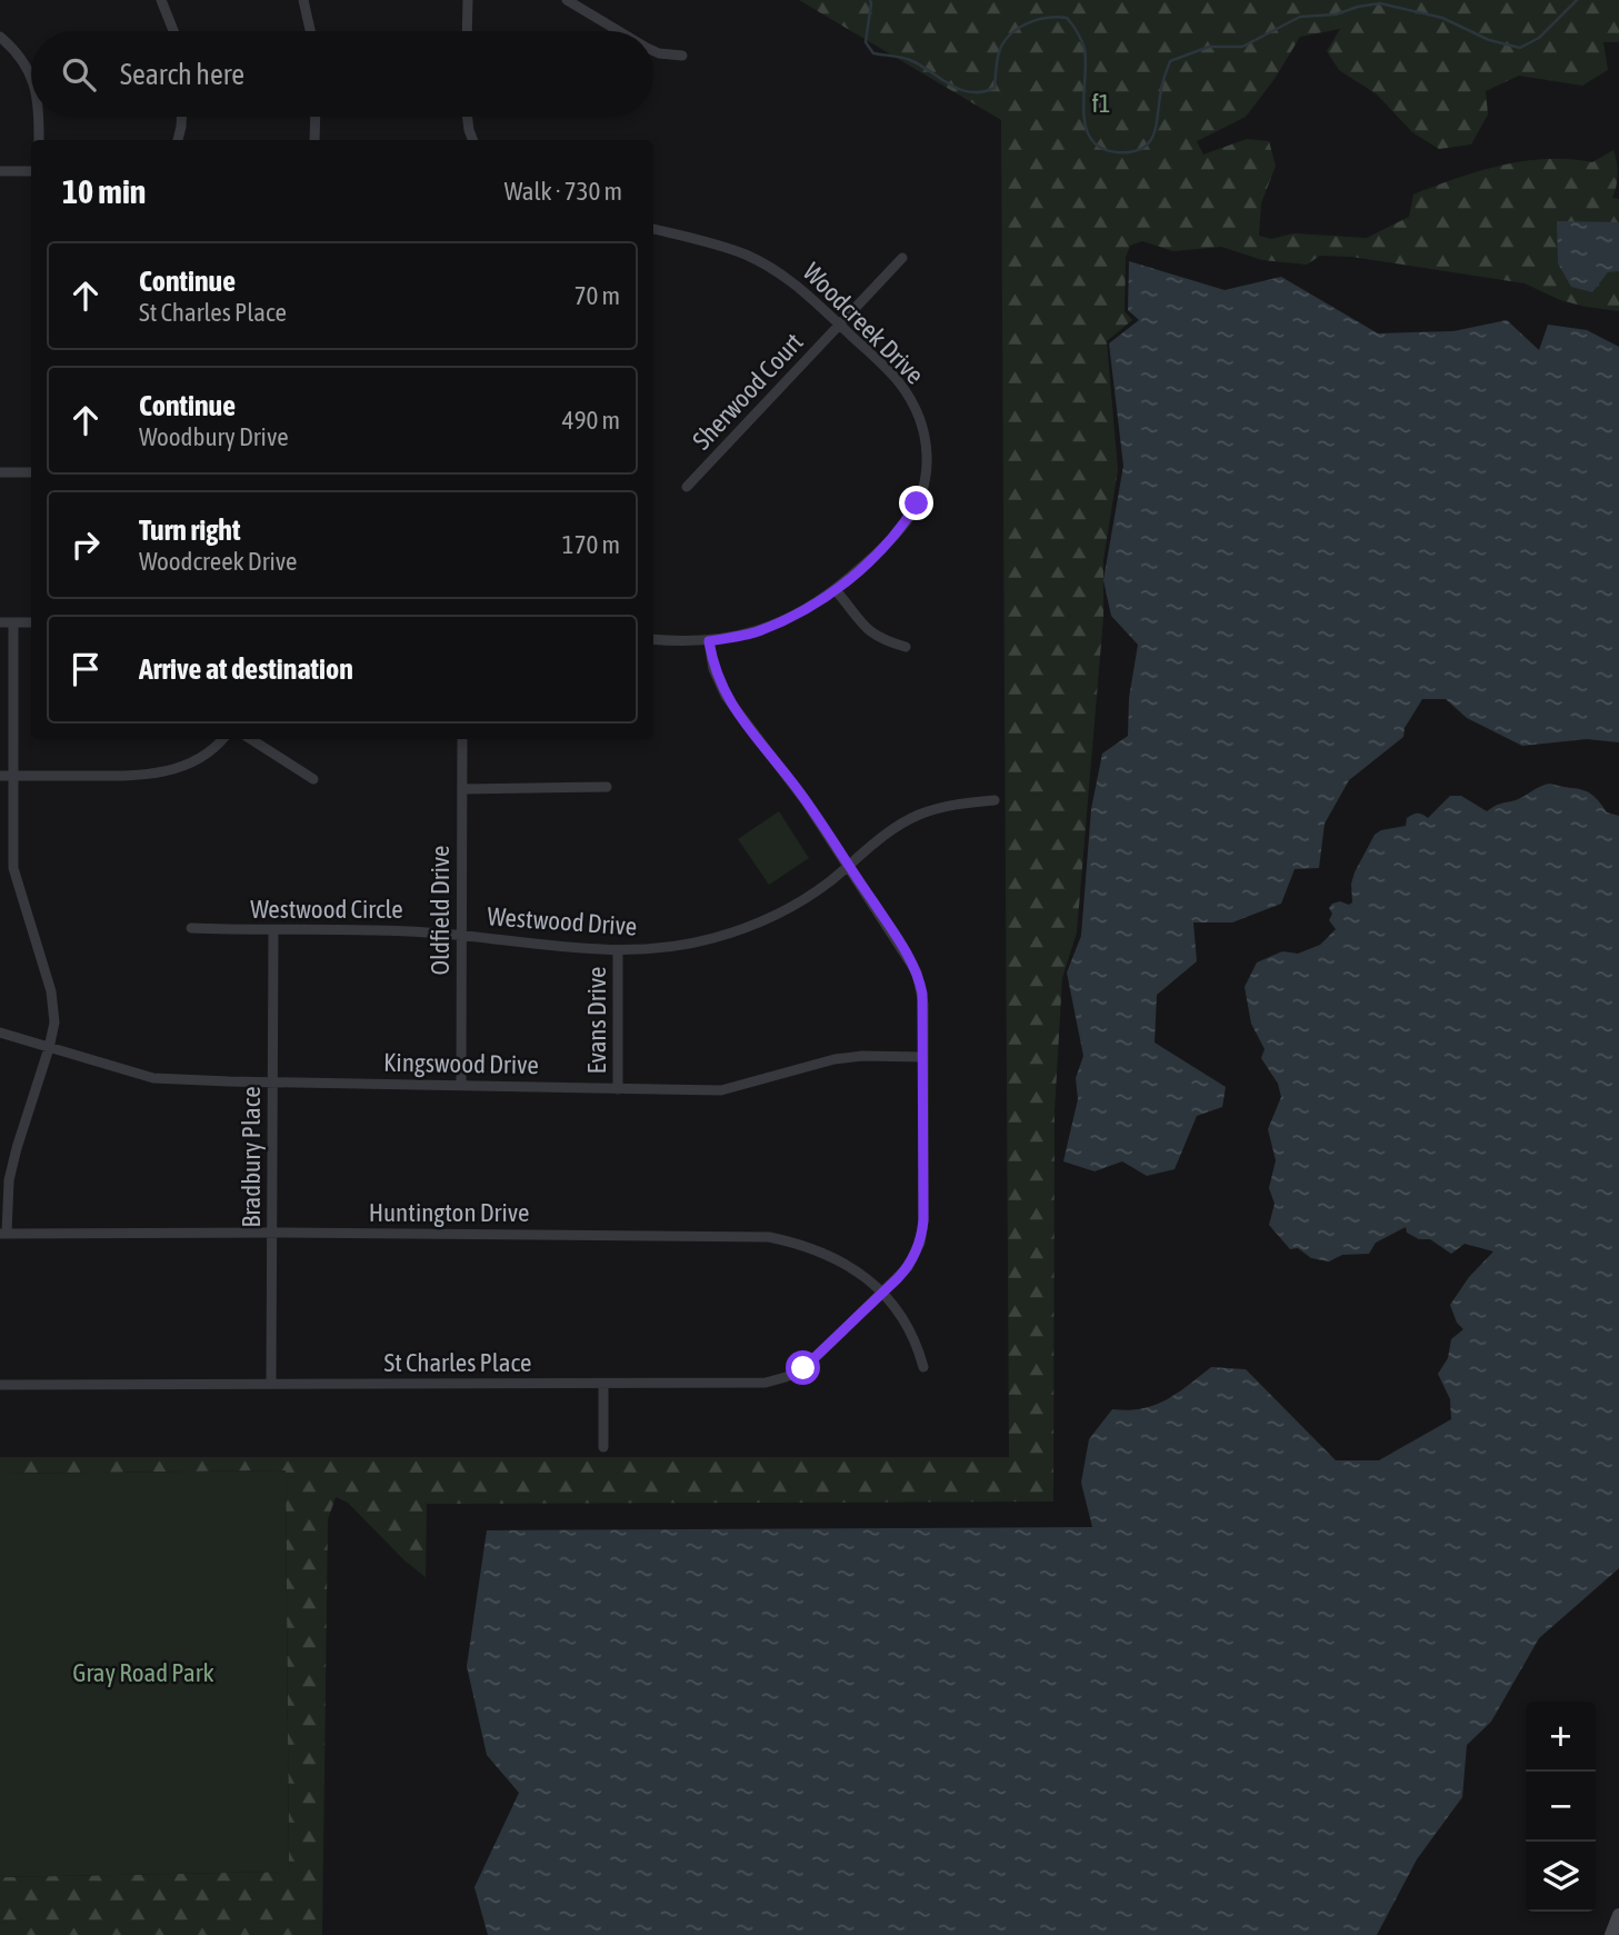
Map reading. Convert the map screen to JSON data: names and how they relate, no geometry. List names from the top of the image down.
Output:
{
  "streets": {
    "street": [
      "Woodcreek Drive",
      "Sherwood Court",
      "Westwood Circle",
      "Oldfield Drive",
      "Westwood Drive",
      "Evans Drive",
      "Kingswood Drive",
      "Bradbury Place",
      "Huntington Drive",
      "St Charles Place"
    ]
  },
  "crossings": [
    ["Woodcreek Drive", "Sherwood Court"],
    ["Woodcreek Drive", "St Charles Place"],
    ["Westwood Circle", "Oldfield Drive"],
    ["Westwood Circle", "Westwood Drive"],
    ["Westwood Circle", "Bradbury Place"],
    ["Oldfield Drive", "Westwood Drive"],
    ["Oldfield Drive", "Kingswood Drive"],
    ["Westwood Drive", "Evans Drive"],
    ["Westwood Drive", "St Charles Place"],
    ["Evans Drive", "Kingswood Drive"],
    ["Kingswood Drive", "Bradbury Place"],
    ["Kingswood Drive", "St Charles Place"],
    ["Bradbury Place", "Huntington Drive"],
    ["Bradbury Place", "St Charles Place"],
    ["Huntington Drive", "St Charles Place"]
  ],
  "parks": ["f1", "Gray Road Park"],
  "page": {
    "search": "Search here",
    "heading": ["10 min", "Walk · 730 m"],
    "list": [
      ["Continue", "St Charles Place", "70 m"],
      ["Continue", "Woodbury Drive", "490 m"],
      ["Turn right", "Woodcreek Drive", "170 m"],
      "Arrive at destination"
    ],
    "map_buttons": ["+", "−"]
  }
}
